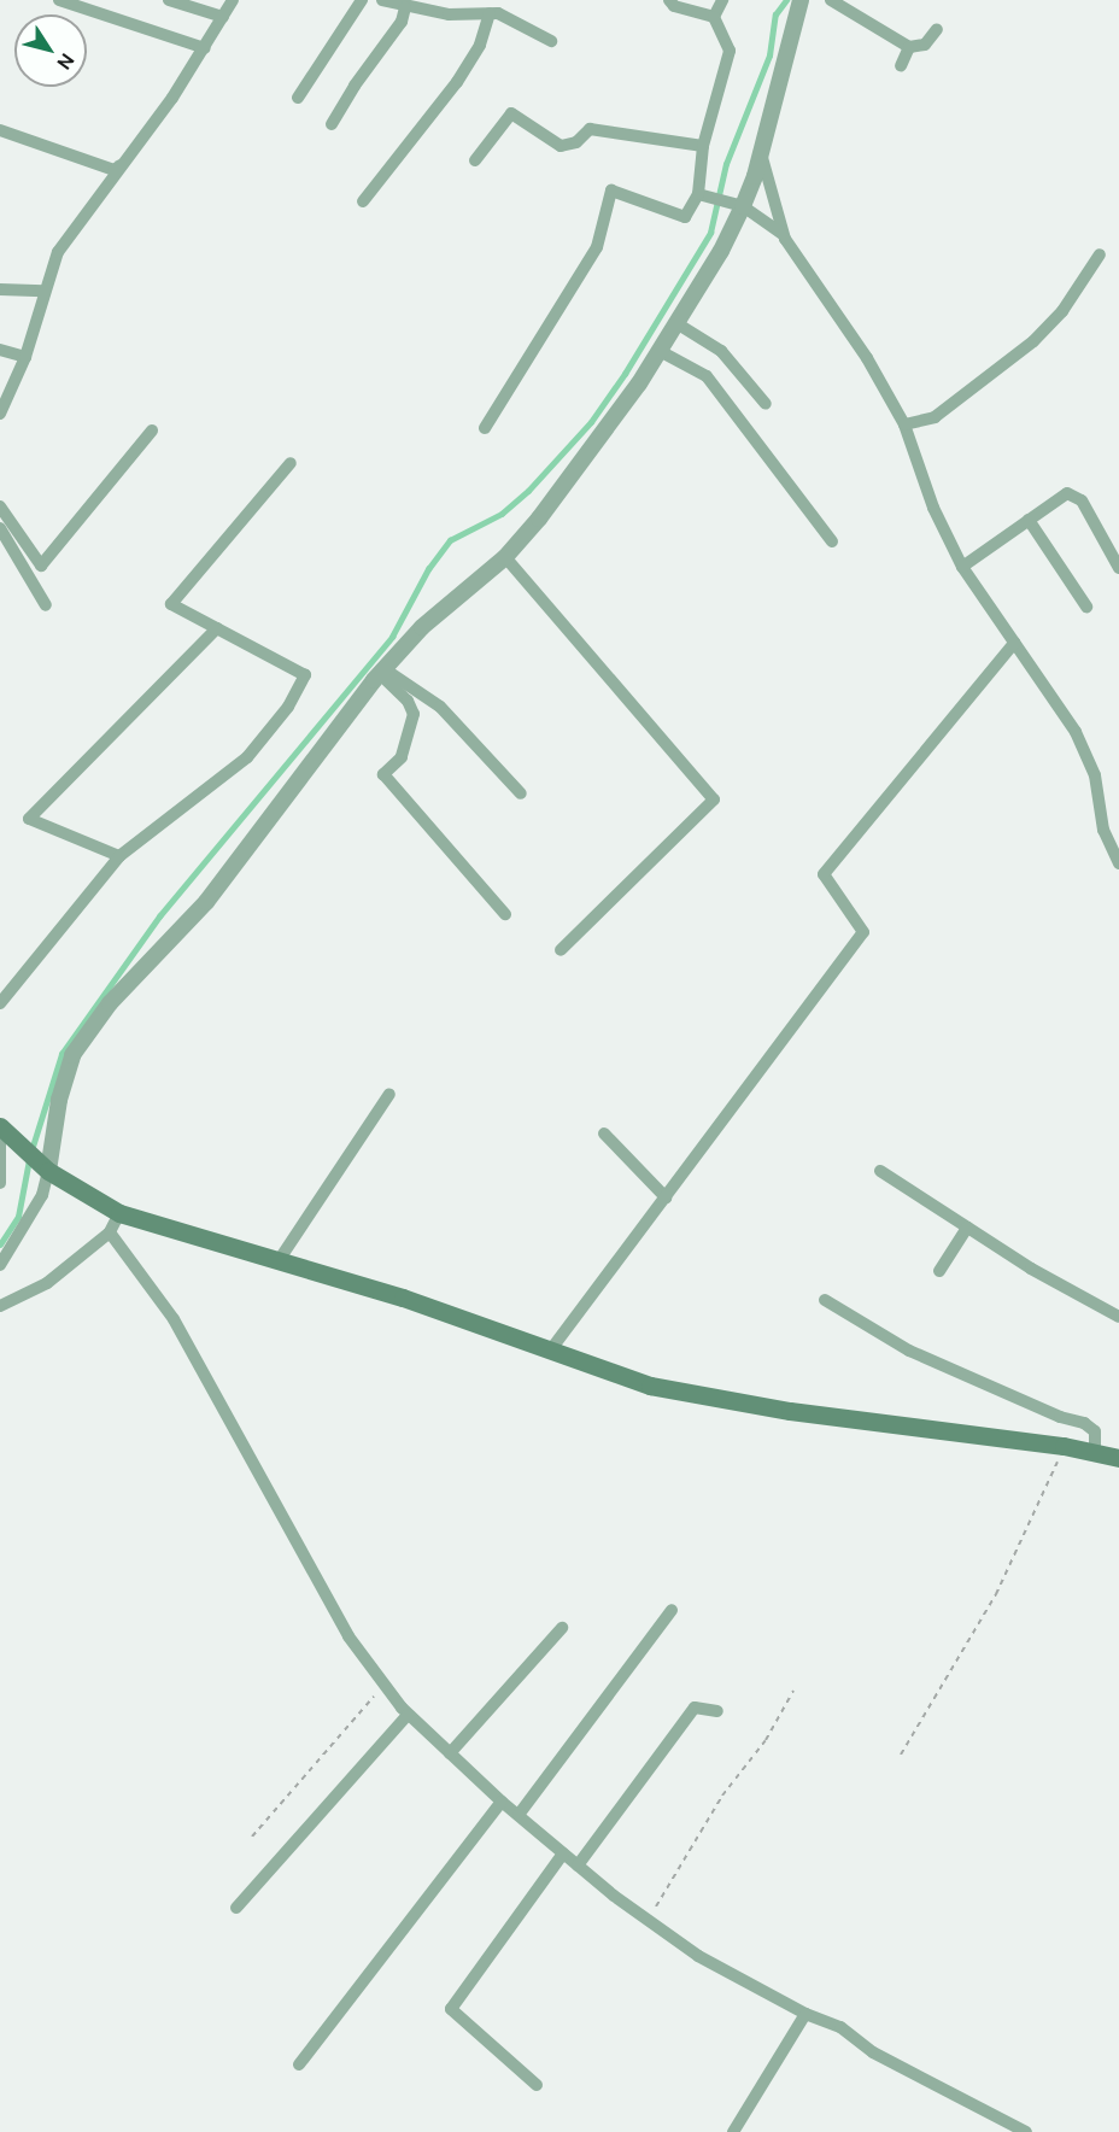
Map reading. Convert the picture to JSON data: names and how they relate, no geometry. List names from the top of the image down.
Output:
{
  "north": "bottom right"
}
